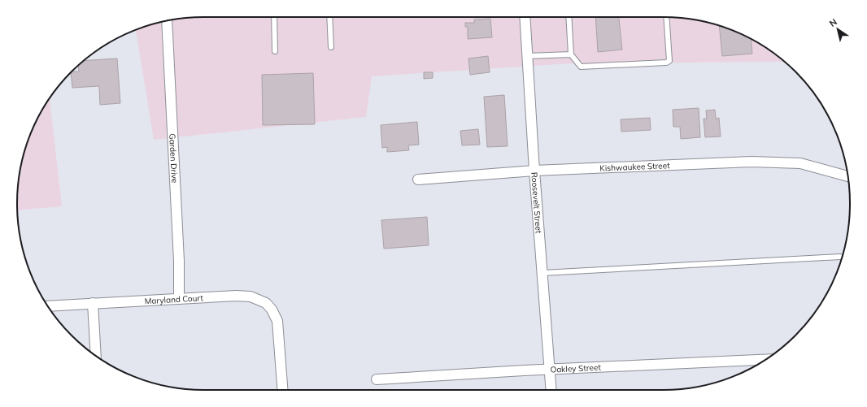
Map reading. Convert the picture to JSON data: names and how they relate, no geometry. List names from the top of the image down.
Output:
{
  "streets": {
    "street": [
      "Garden Drive",
      "Kishwaukee Street",
      "Roosevelt Street",
      "Maryland Court",
      "Oakley Street"
    ]
  },
  "crossings": [
    ["Garden Drive", "Maryland Court"],
    ["Kishwaukee Street", "Roosevelt Street"],
    ["Roosevelt Street", "Oakley Street"]
  ],
  "north": "top left"
}
